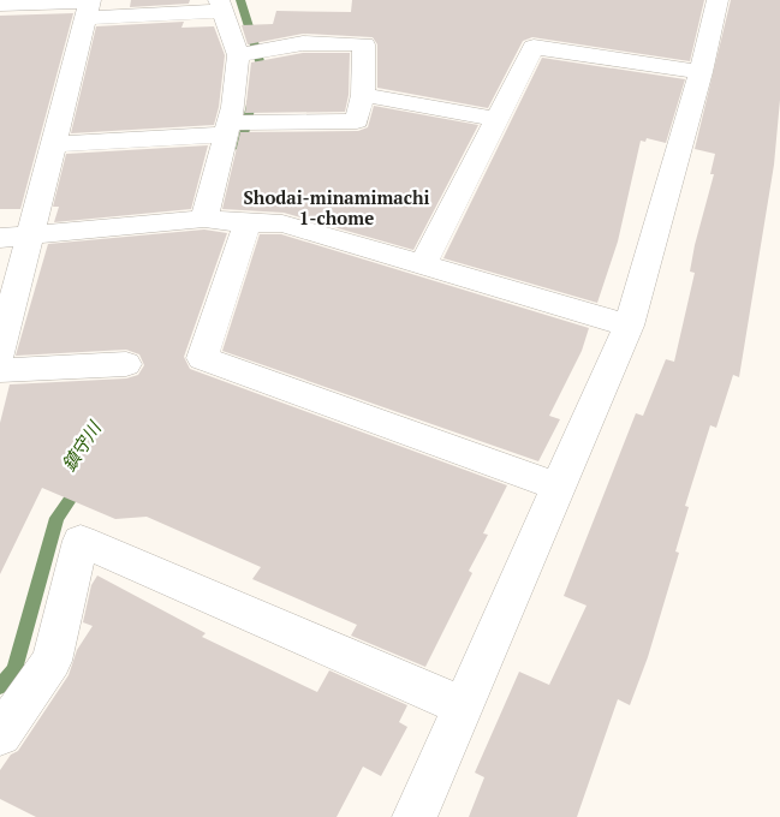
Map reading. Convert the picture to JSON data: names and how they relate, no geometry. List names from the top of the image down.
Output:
{
  "districts": ["Shodai-minamimachi 1-chome"],
  "water": ["鎮守川"]
}
